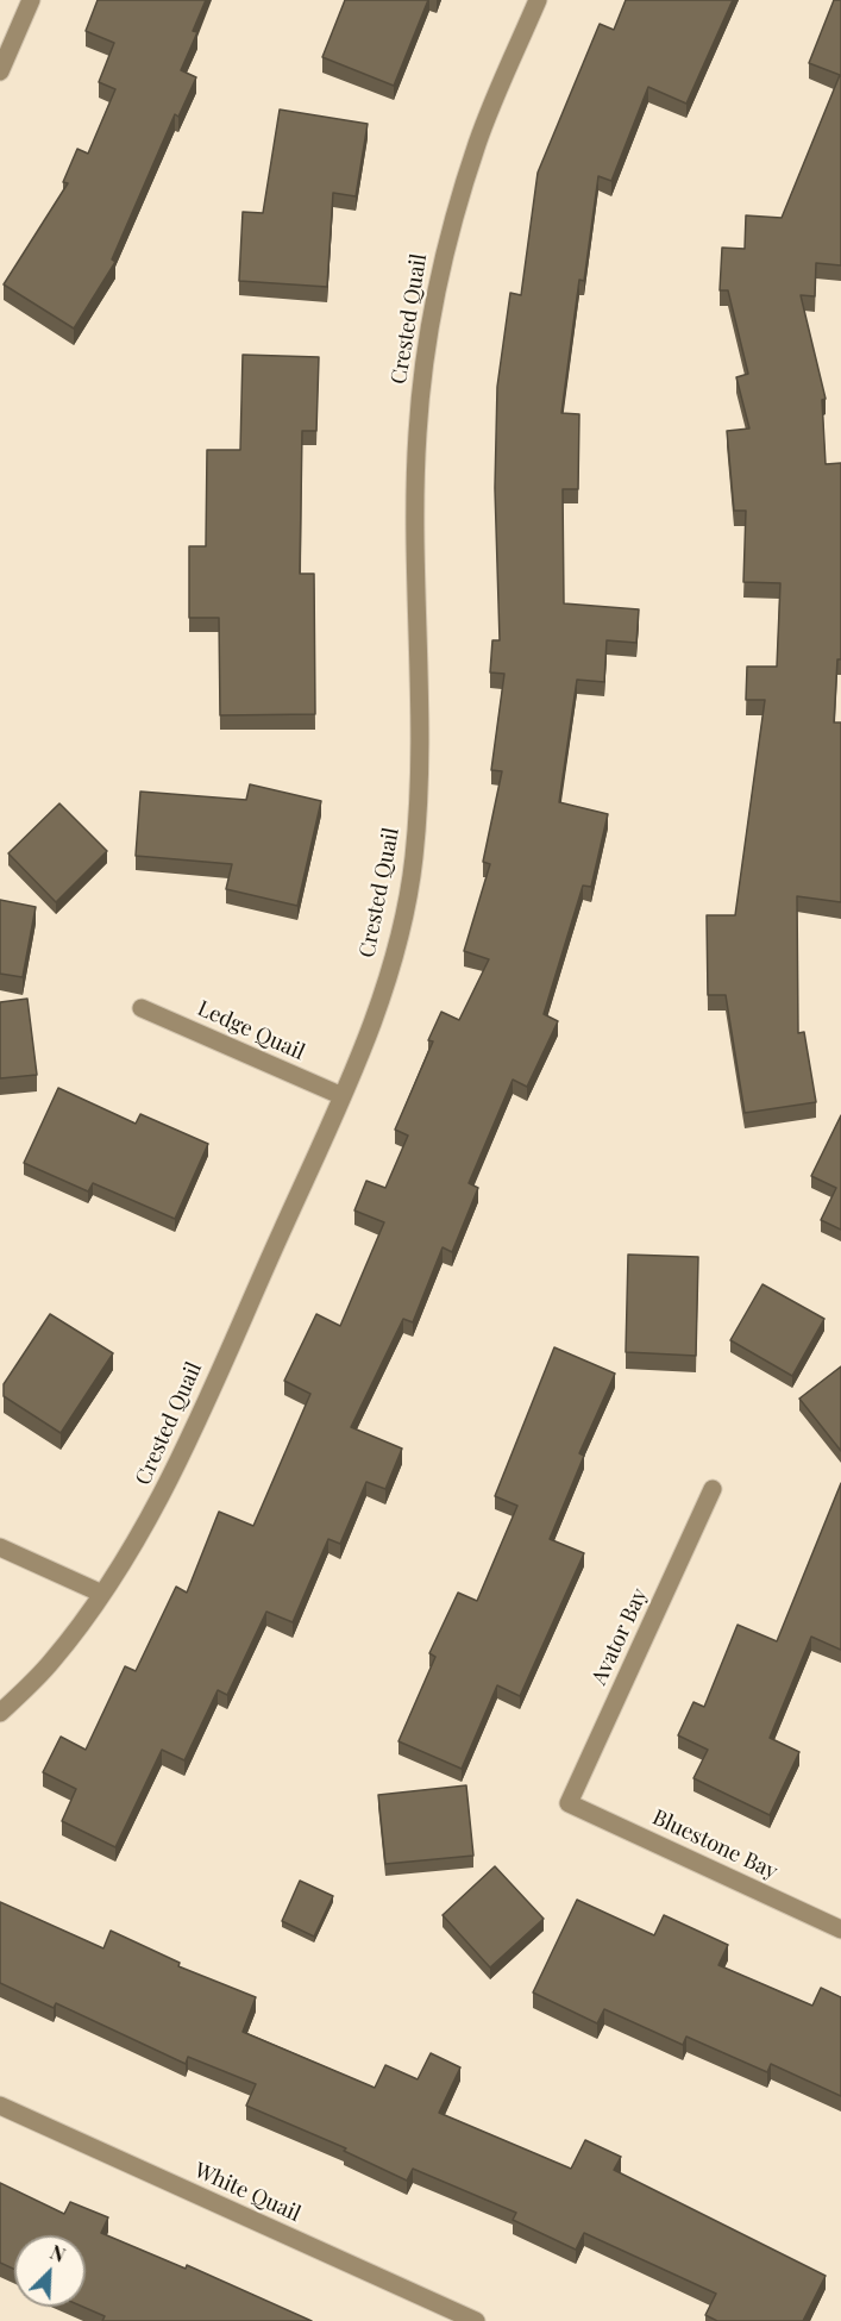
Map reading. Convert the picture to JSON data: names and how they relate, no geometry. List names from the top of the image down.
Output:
{
  "streets": {
    "street": [
      "Crested Quail",
      "Ledge Quail",
      "Avator Bay",
      "Bluestone Bay",
      "White Quail"
    ]
  },
  "crossings": [
    ["Crested Quail", "Ledge Quail"],
    ["Avator Bay", "Bluestone Bay"]
  ],
  "north": "top right"
}
